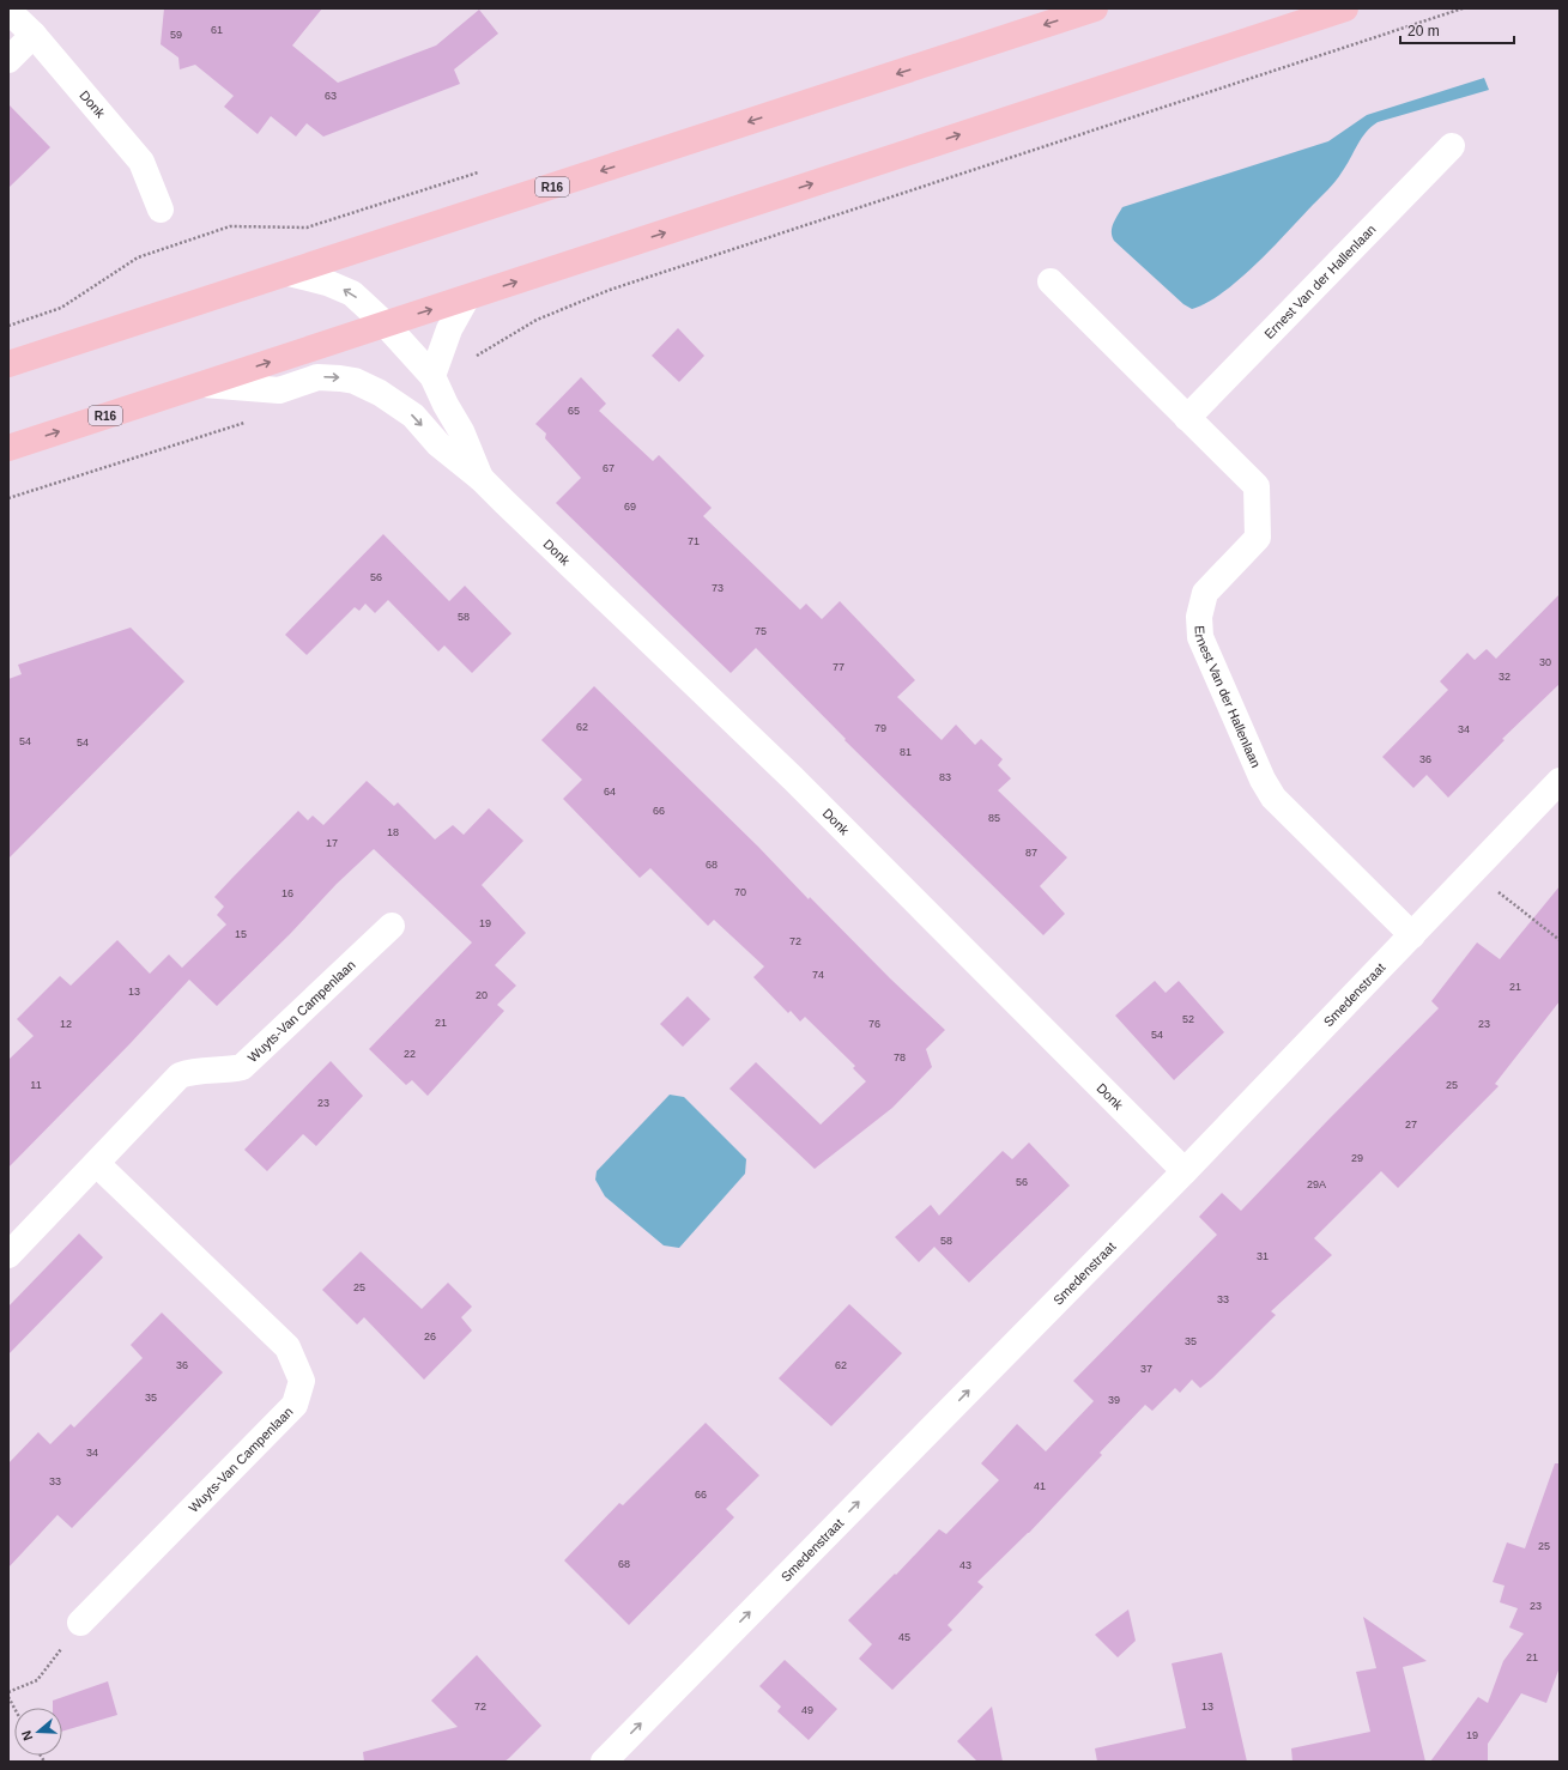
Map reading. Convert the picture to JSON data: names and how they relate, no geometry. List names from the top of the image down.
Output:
{
  "streets": {
    "highway": ["R16"],
    "street": [
      "Donk",
      "Ernest Van der Hallenlaan",
      "Smedenstraat",
      "Wuyts-Van Campenlaan"
    ]
  },
  "crossings": [
    ["Donk", "R16"],
    ["Donk", "Smedenstraat"],
    ["Ernest Van der Hallenlaan", "Smedenstraat"]
  ],
  "one_way": ["Smedenstraat"],
  "house_numbers": [
    "61",
    "59",
    "63",
    "65",
    "67",
    "69",
    "71",
    "56",
    "73",
    "58",
    "75",
    "30",
    "77",
    "32",
    "62",
    "79",
    "34",
    "54",
    "54",
    "81",
    "36",
    "83",
    "64",
    "66",
    "85",
    "18",
    "17",
    "87",
    "68",
    "70",
    "16",
    "19",
    "15",
    "72",
    "74",
    "21",
    "13",
    "20",
    "52",
    "21",
    "12",
    "76",
    "23",
    "54",
    "22",
    "78",
    "11",
    "25",
    "23",
    "27",
    "29",
    "56",
    "29A",
    "58",
    "31",
    "25",
    "33",
    "26",
    "35",
    "36",
    "62",
    "37",
    "35",
    "39",
    "34",
    "33",
    "41",
    "66",
    "25",
    "68",
    "43",
    "23",
    "45",
    "21",
    "72",
    "13",
    "49",
    "19"
  ],
  "scale_bar": "20 m",
  "north": "left"
}
